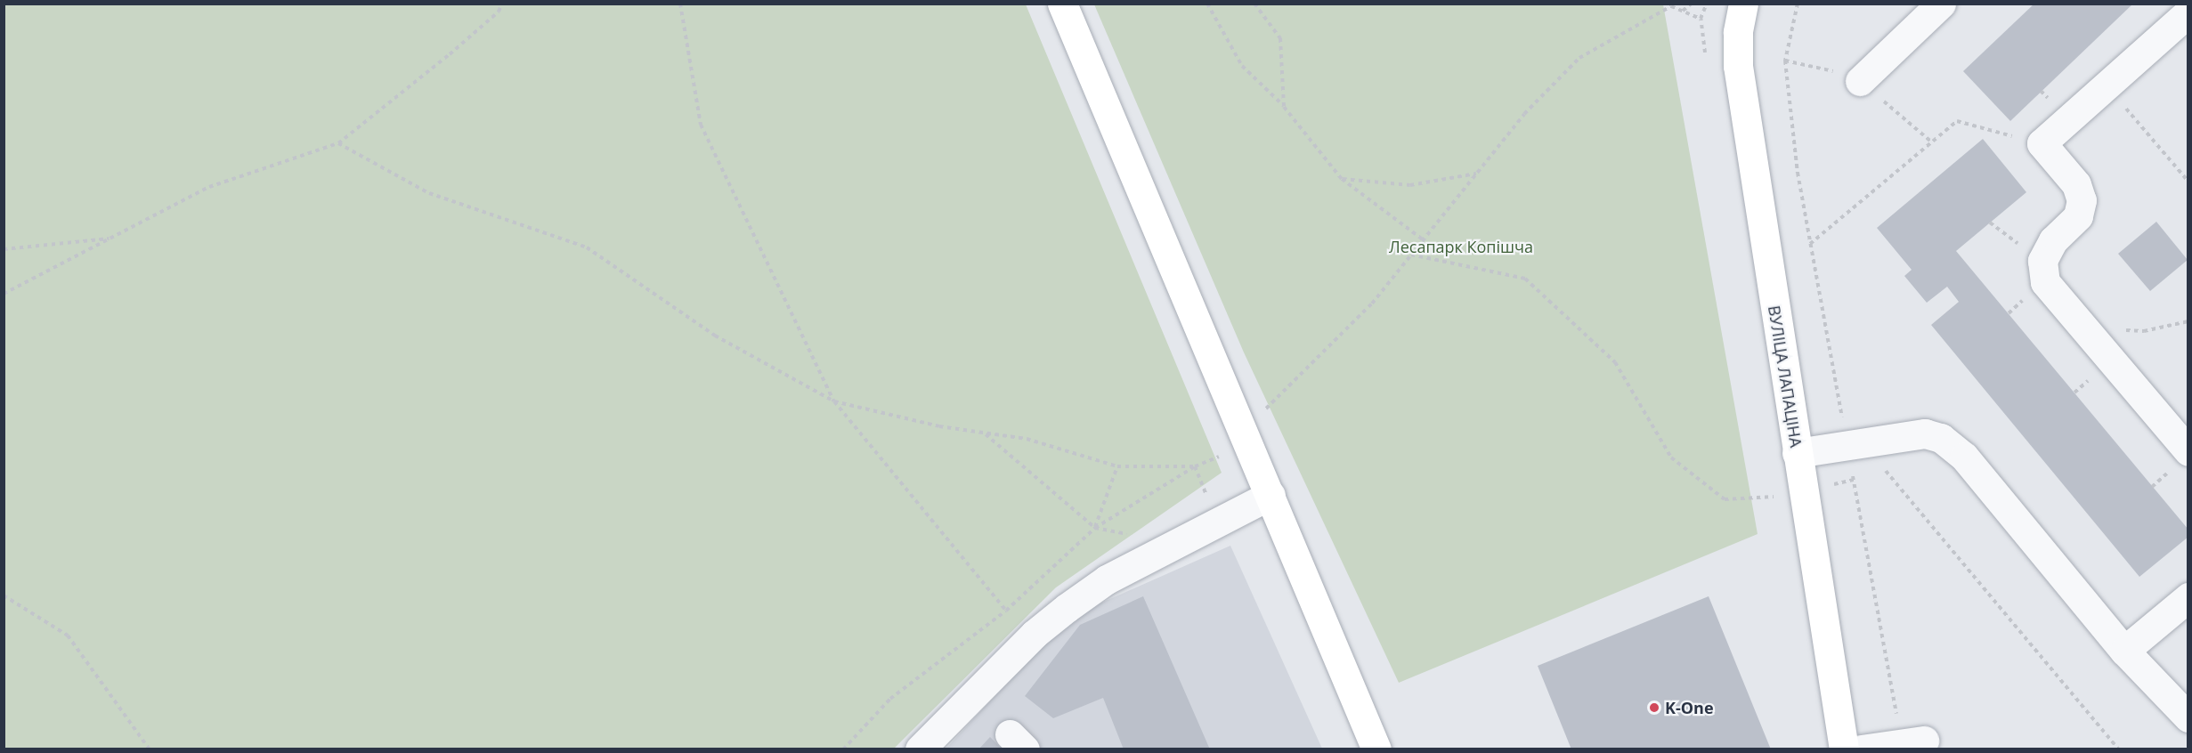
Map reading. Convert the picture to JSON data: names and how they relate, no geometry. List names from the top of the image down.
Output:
{
  "streets": {
    "main road": ["ВУЛІЦА ЛАПАЦІНА"]
  },
  "parks": ["Лесапарк Копішча"],
  "places": ["K-One"]
}
